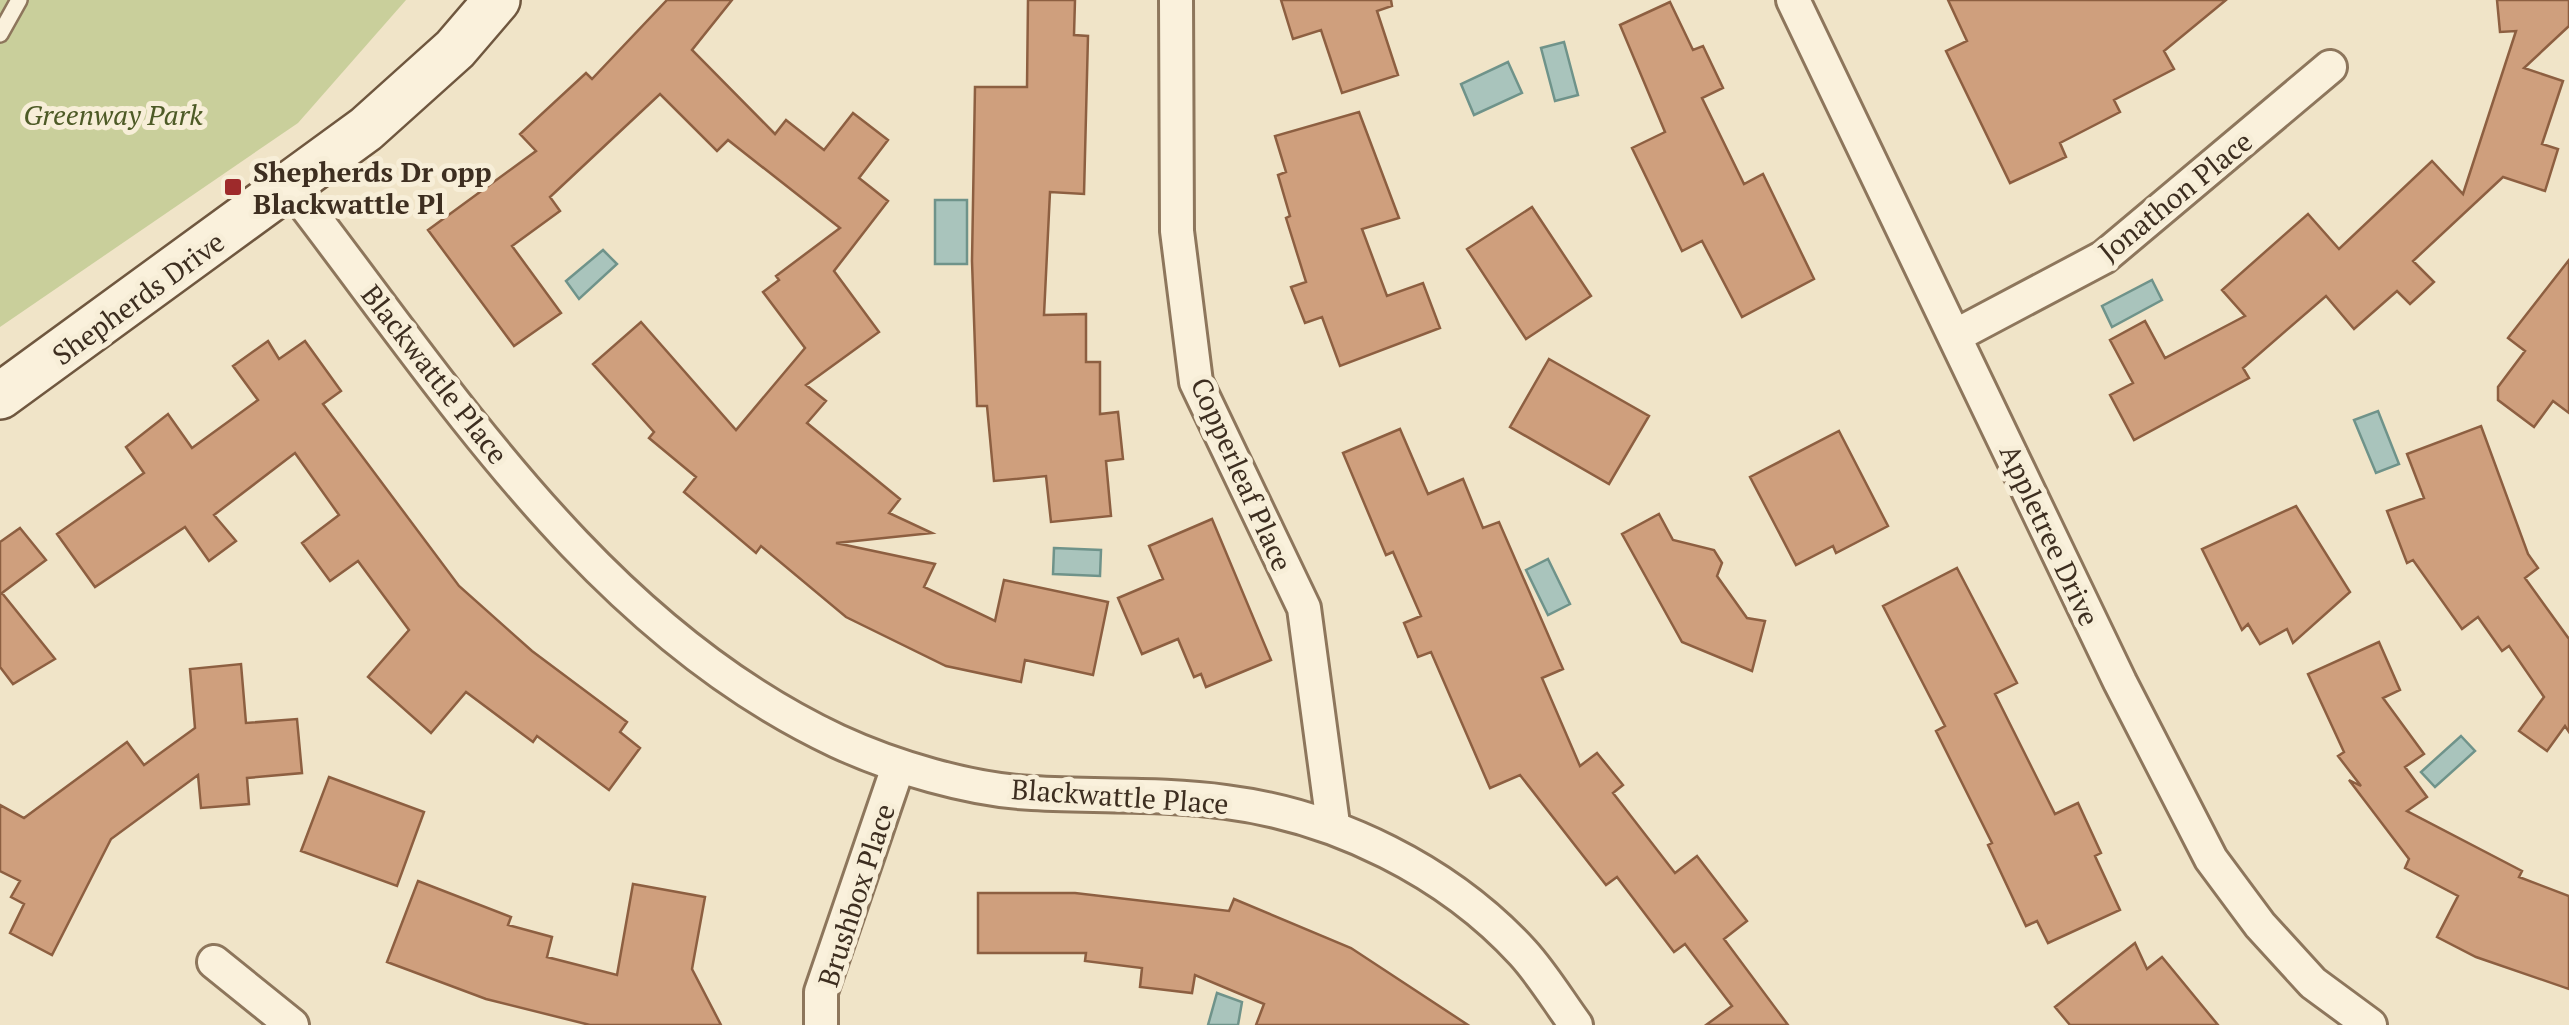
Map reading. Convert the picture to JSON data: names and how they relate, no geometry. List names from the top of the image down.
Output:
{
  "streets": {
    "main road": ["Shepherds Drive"],
    "street": [
      "Jonathon Place",
      "Blackwattle Place",
      "Copperleaf Place",
      "Appletree Drive",
      "Brushbox Place"
    ]
  },
  "crossings": [
    ["Jonathon Place", "Appletree Drive"],
    ["Shepherds Drive", "Blackwattle Place"],
    ["Blackwattle Place", "Copperleaf Place"],
    ["Blackwattle Place", "Brushbox Place"]
  ],
  "parks": ["Greenway Park"],
  "places": {
    "transit": ["Shepherds Dr opp Blackwattle Pl"]
  }
}
